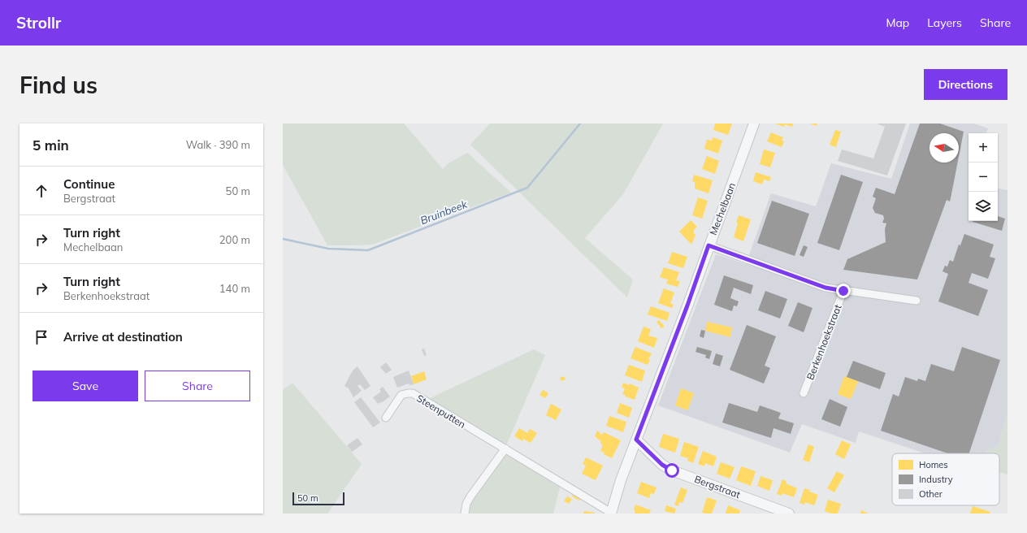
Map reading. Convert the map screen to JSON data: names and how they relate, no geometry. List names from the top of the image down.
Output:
{
  "streets": {
    "street": [
      "Mechelbaan",
      "Berkenhoekstraat",
      "Steenputten",
      "Bergstraat"
    ]
  },
  "crossings": [
    ["Mechelbaan", "Berkenhoekstraat"],
    ["Mechelbaan", "Steenputten"],
    ["Mechelbaan", "Bergstraat"]
  ],
  "water": ["Bruinbeek"],
  "legend": ["Homes", "Industry", "Other"],
  "scale_bar": "50 m",
  "north": "left",
  "page": {
    "header": "Strollr",
    "nav": ["Map", "Layers", "Share"],
    "buttons": [
      "Directions",
      ["Save", "Share"]
    ],
    "title": "Find us",
    "heading": ["5 min", "Walk · 390 m"],
    "map_buttons": ["+", "−"],
    "list": [
      ["Continue", "Bergstraat", "50 m"],
      ["Turn right", "Mechelbaan", "200 m"],
      ["Turn right", "Berkenhoekstraat", "140 m"],
      "Arrive at destination"
    ],
    "scale": "50 m"
  }
}
